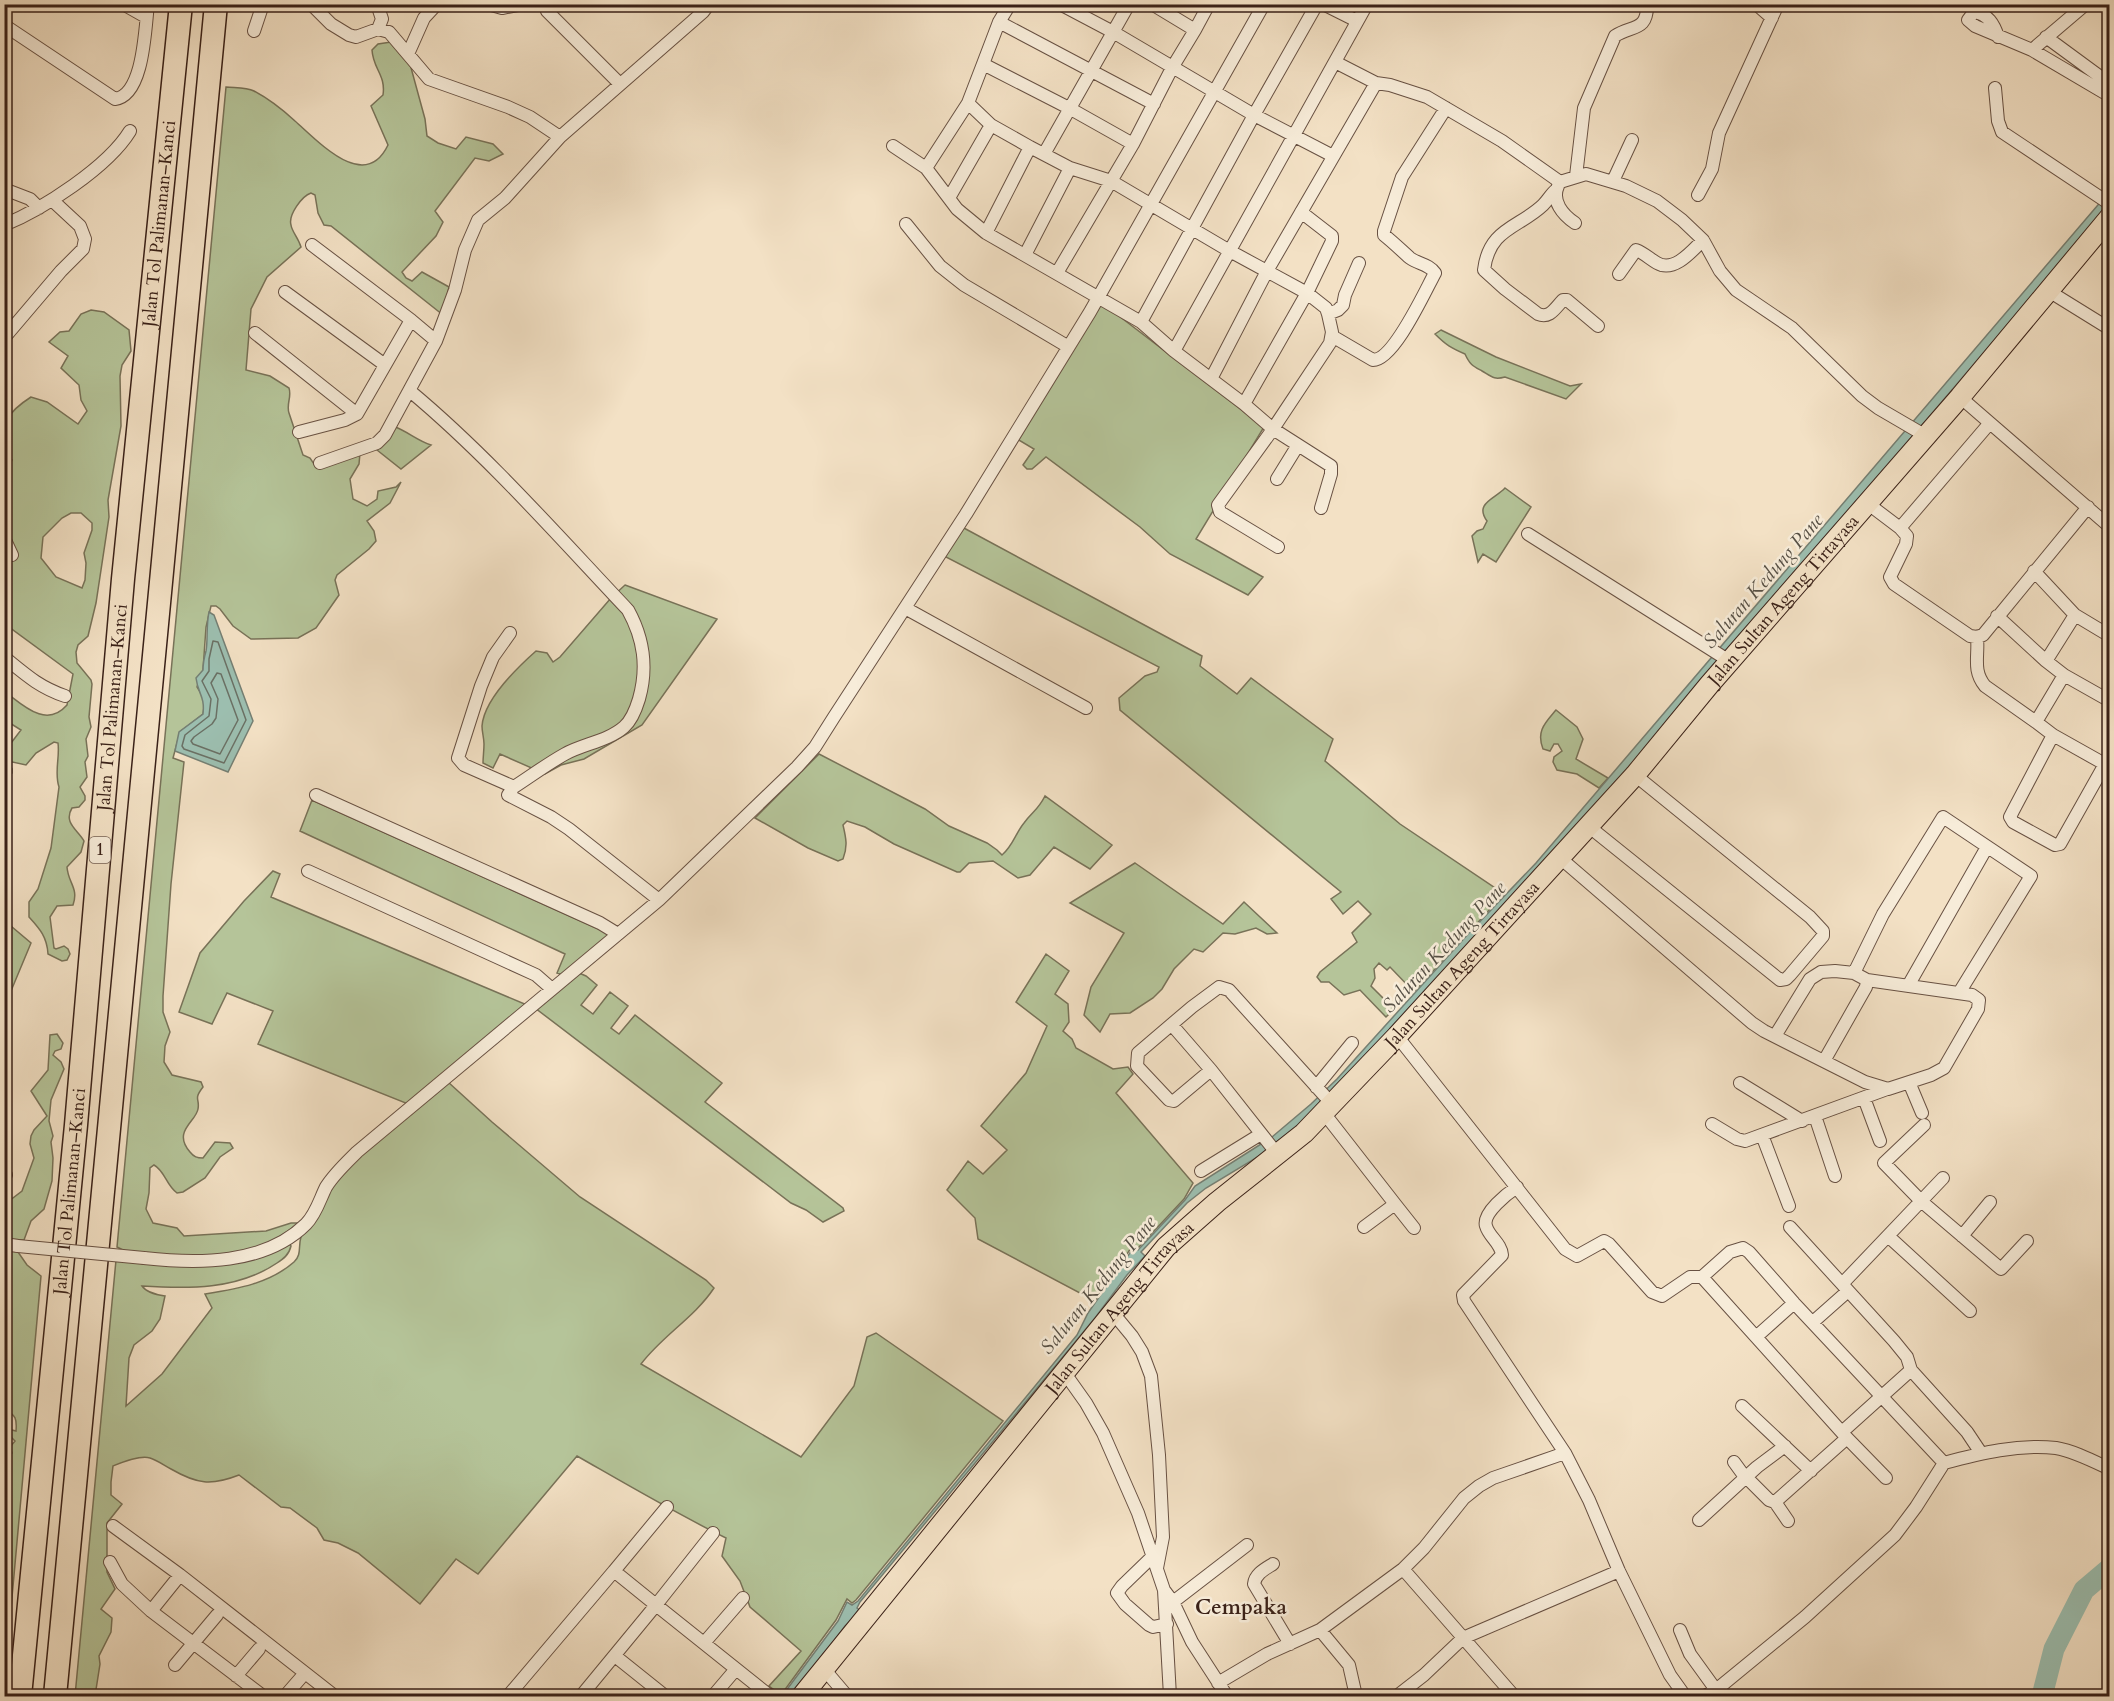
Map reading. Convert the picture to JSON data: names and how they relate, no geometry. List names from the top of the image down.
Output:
{
  "streets": {
    "highway": ["Jalan Tol Palimanan–Kanci", "1"],
    "main road": ["Jalan Sultan Ageng Tirtayasa"]
  },
  "districts": ["Cempaka"],
  "water": ["Saluran Kedung Pane"]
}
